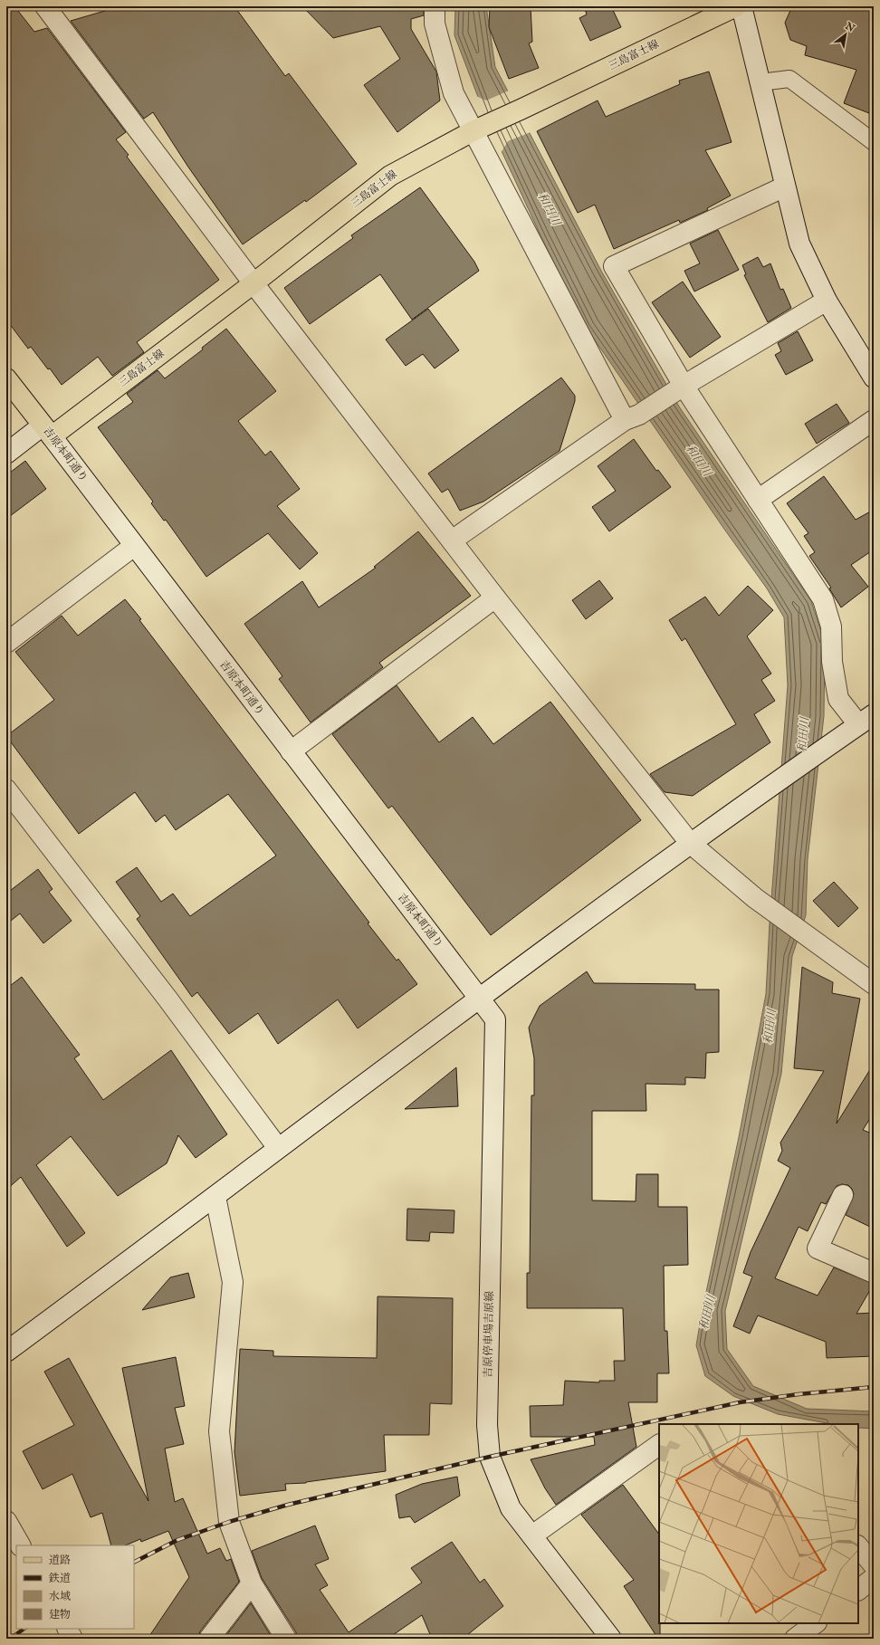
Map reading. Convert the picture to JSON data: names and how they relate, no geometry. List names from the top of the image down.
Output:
{
  "streets": {
    "main road": ["三島富士線", "吉原本町通り"],
    "street": ["吉原停車場吉原線"]
  },
  "crossings": [
    ["三島富士線", "吉原本町通り"],
    ["吉原本町通り", "吉原停車場吉原線"]
  ],
  "water": ["和田川"],
  "legend": [
    "道路",
    "鉄道",
    "水域",
    "建物"
  ],
  "north": "top right"
}
